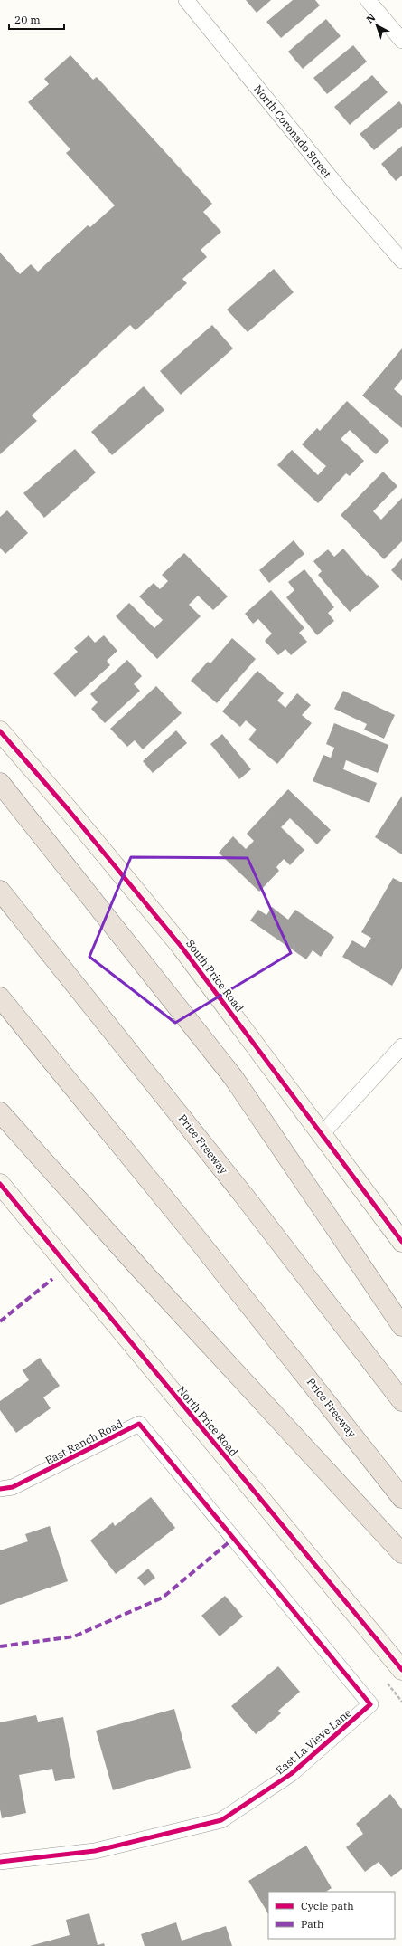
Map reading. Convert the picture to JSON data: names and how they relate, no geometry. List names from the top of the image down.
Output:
{
  "streets": {
    "highway": ["Price Freeway"],
    "main road": ["South Price Road", "North Price Road"],
    "street": ["North Coronado Street", "East Ranch Road", "East La Vieve Lane"]
  },
  "crossings": [
    ["East Ranch Road", "East La Vieve Lane"]
  ],
  "legend": ["Cycle path", "Path"],
  "scale_bar": "20 m",
  "north": "top left"
}
